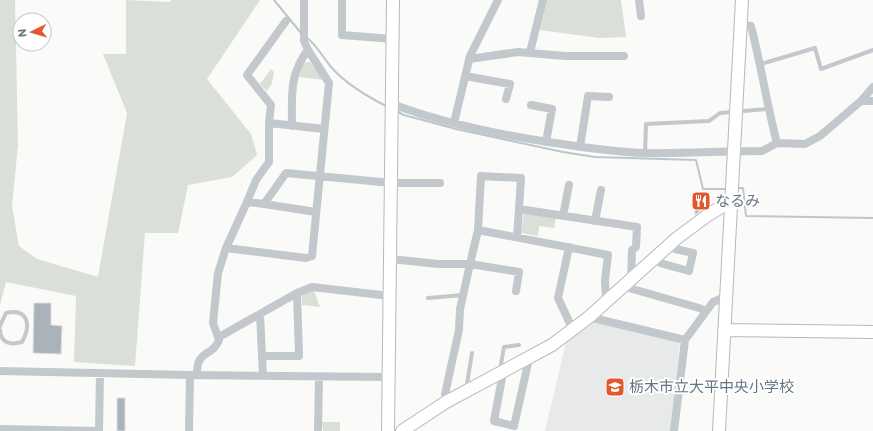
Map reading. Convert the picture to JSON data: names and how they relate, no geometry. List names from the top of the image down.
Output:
{
  "places": {
    "restaurant": ["なるみ"],
    "school or university": ["栃木市立大平中央小学校"]
  },
  "north": "left"
}
